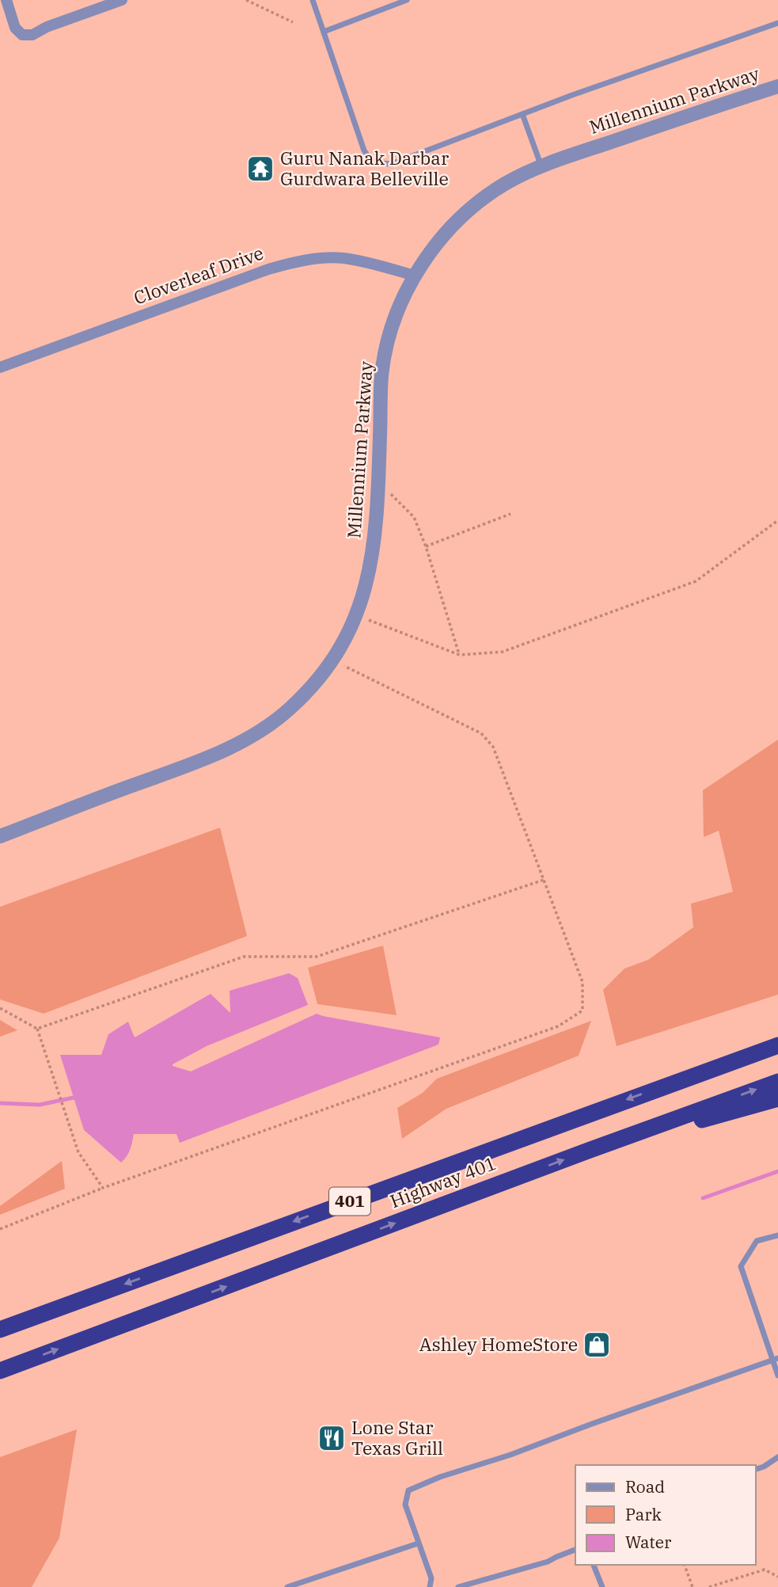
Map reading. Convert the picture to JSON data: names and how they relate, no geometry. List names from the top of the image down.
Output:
{
  "streets": {
    "highway": ["Highway 401", "401"],
    "street": ["Millennium Parkway", "Cloverleaf Drive"]
  },
  "crossings": [
    ["Millennium Parkway", "Cloverleaf Drive"]
  ],
  "places": {
    "temple": ["Guru Nanak Darbar Gurdwara Belleville"],
    "shop": ["Ashley HomeStore"],
    "restaurant": ["Lone Star Texas Grill"]
  },
  "legend": ["Road", "Park", "Water"]
}
